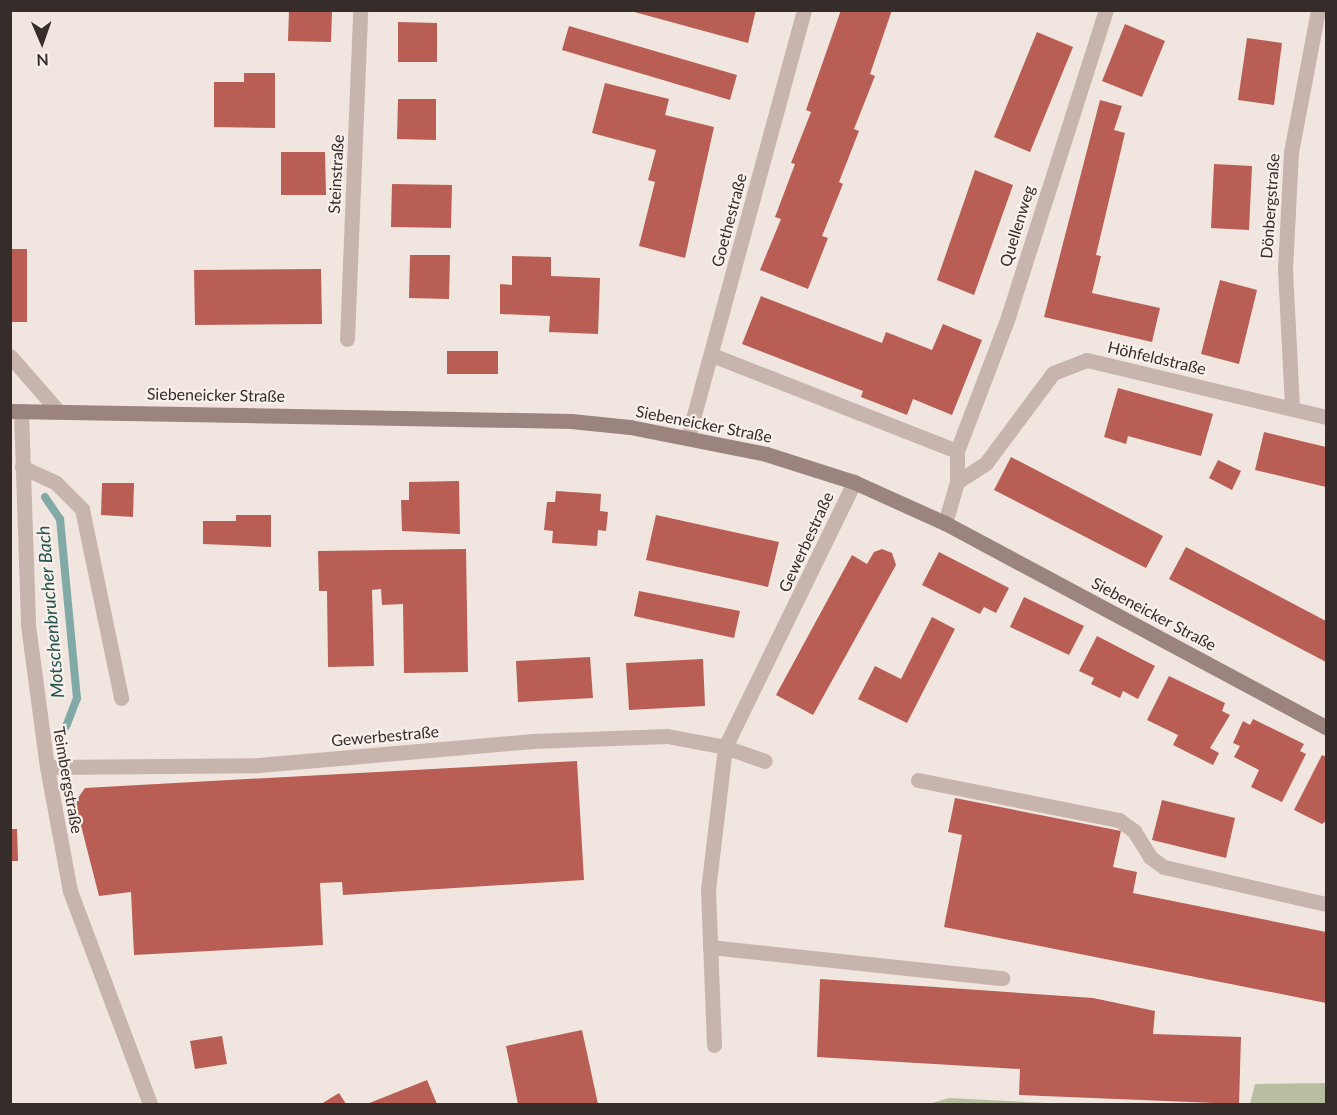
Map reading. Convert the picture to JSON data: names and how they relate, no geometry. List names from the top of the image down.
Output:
{
  "streets": {
    "main road": ["Siebeneicker Straße"],
    "street": [
      "Steinstraße",
      "Dönbergstraße",
      "Goethestraße",
      "Quellenweg",
      "Höhfeldstraße",
      "Gewerbestraße",
      "Teimbergstraße"
    ]
  },
  "crossings": [
    ["Dönbergstraße", "Höhfeldstraße"],
    ["Goethestraße", "Siebeneicker Straße"],
    ["Siebeneicker Straße", "Gewerbestraße"],
    ["Siebeneicker Straße", "Teimbergstraße"],
    ["Gewerbestraße", "Teimbergstraße"]
  ],
  "water": ["Motschenbrucher Bach"],
  "north": "bottom"
}
